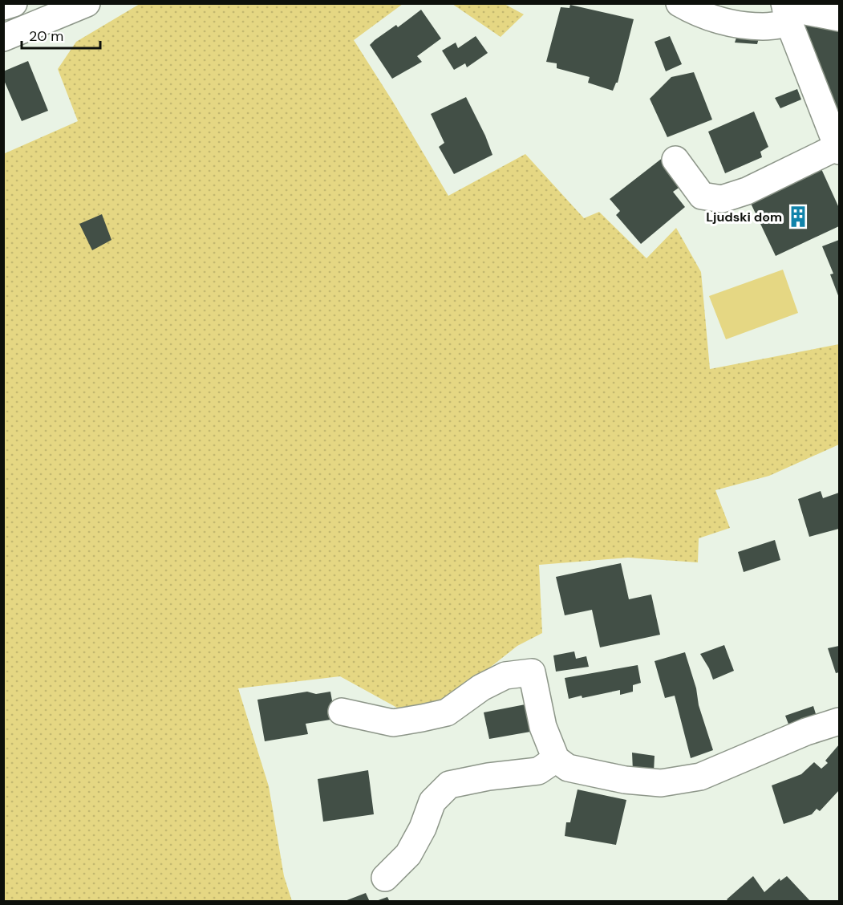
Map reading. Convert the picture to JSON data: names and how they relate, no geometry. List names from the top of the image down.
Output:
{
  "places": {
    "building": ["Ljudski dom"]
  },
  "scale_bar": "20 m"
}
